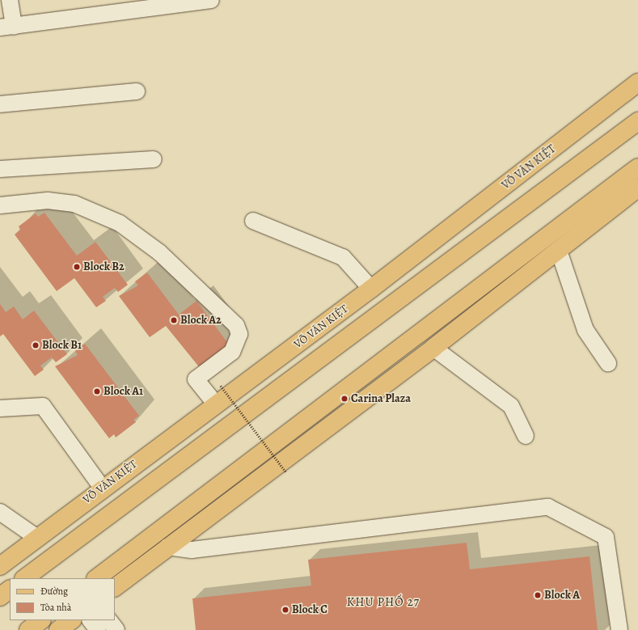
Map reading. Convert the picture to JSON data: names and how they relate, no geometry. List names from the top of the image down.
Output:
{
  "streets": {
    "main road": ["VÕ VĂN KIỆT"]
  },
  "districts": ["KHU PHỐ 27"],
  "places": [
    "Block B2",
    "Block A2",
    "Block B1",
    "Block A1",
    "Carina Plaza",
    "Block A",
    "Block C"
  ],
  "legend": ["Đường", "Tòa nhà"]
}
